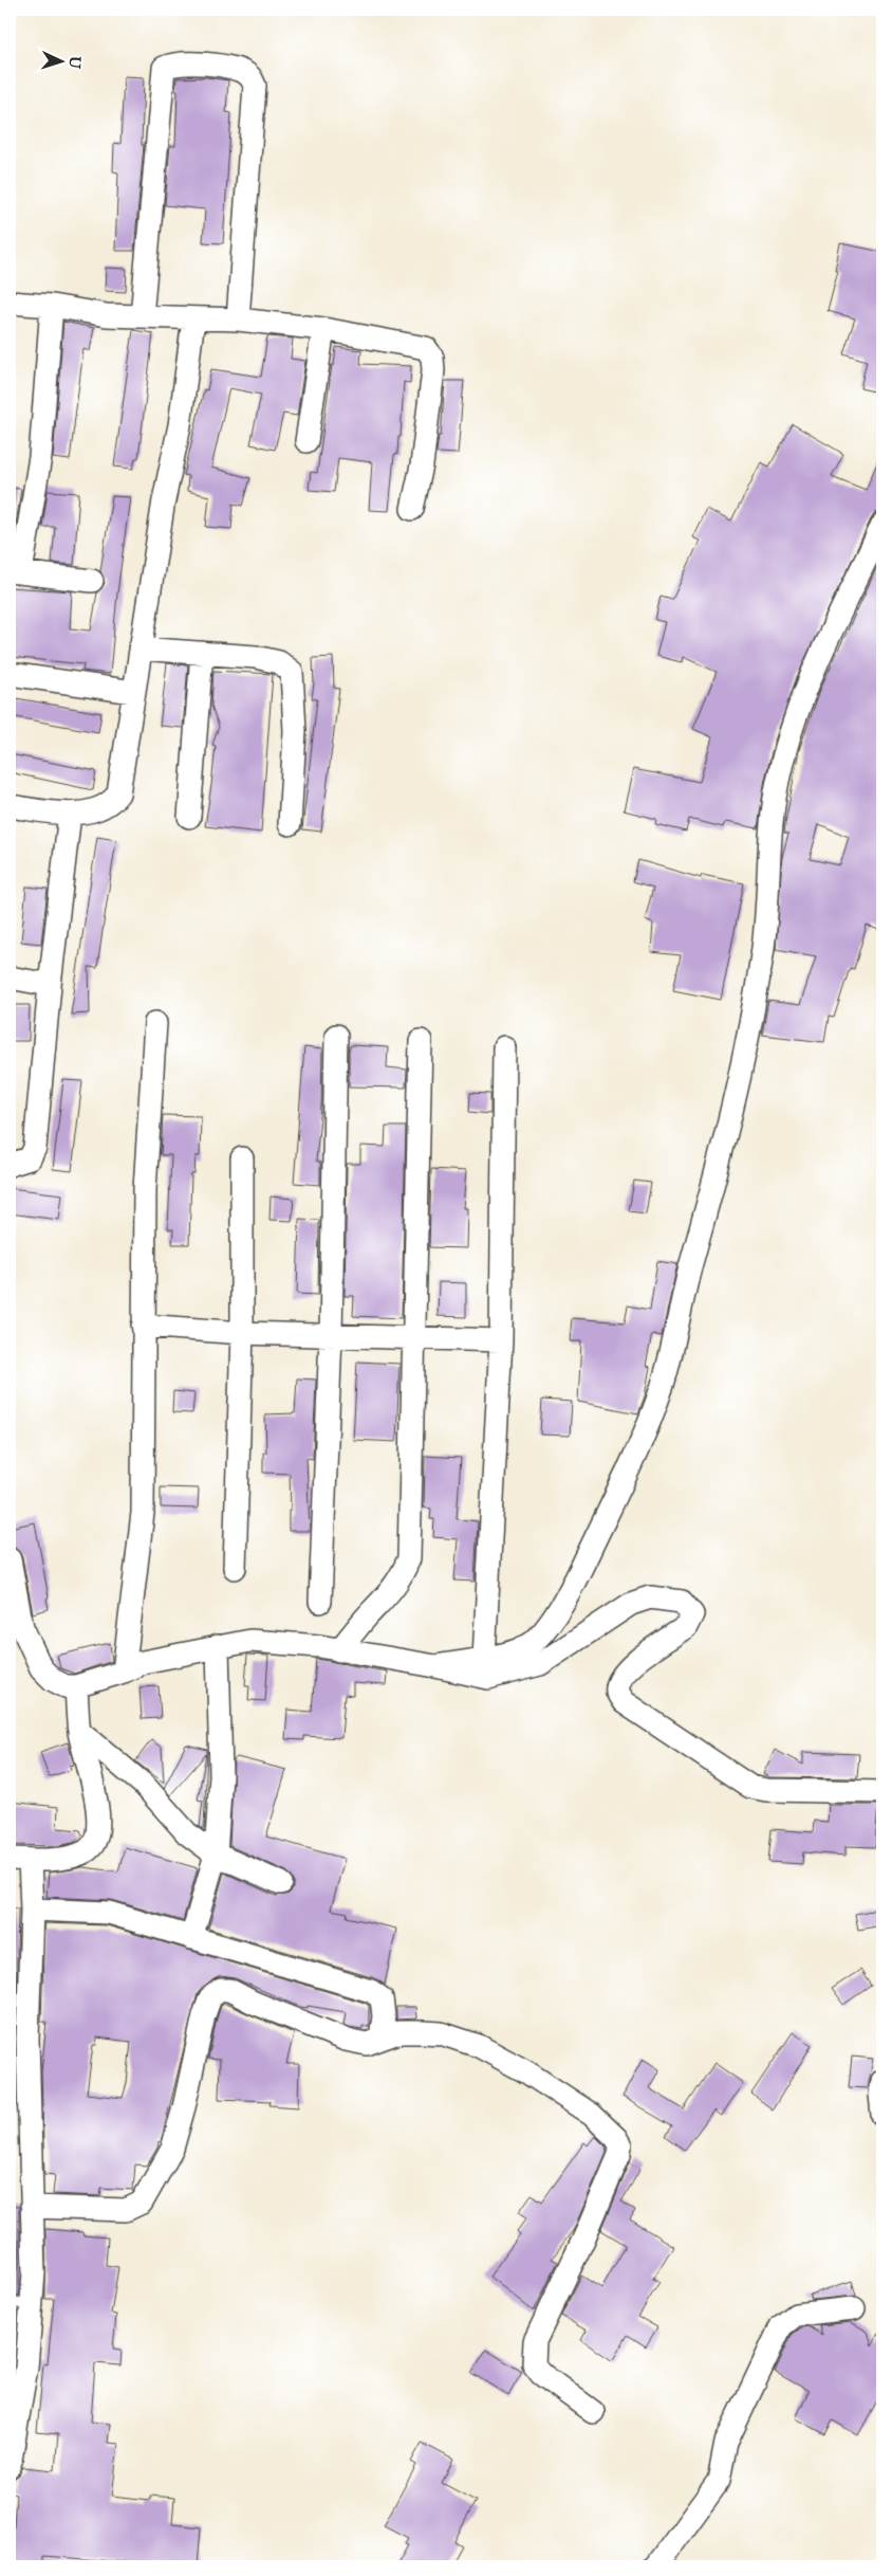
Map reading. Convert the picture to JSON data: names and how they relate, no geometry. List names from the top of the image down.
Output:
{
  "north": "right"
}
